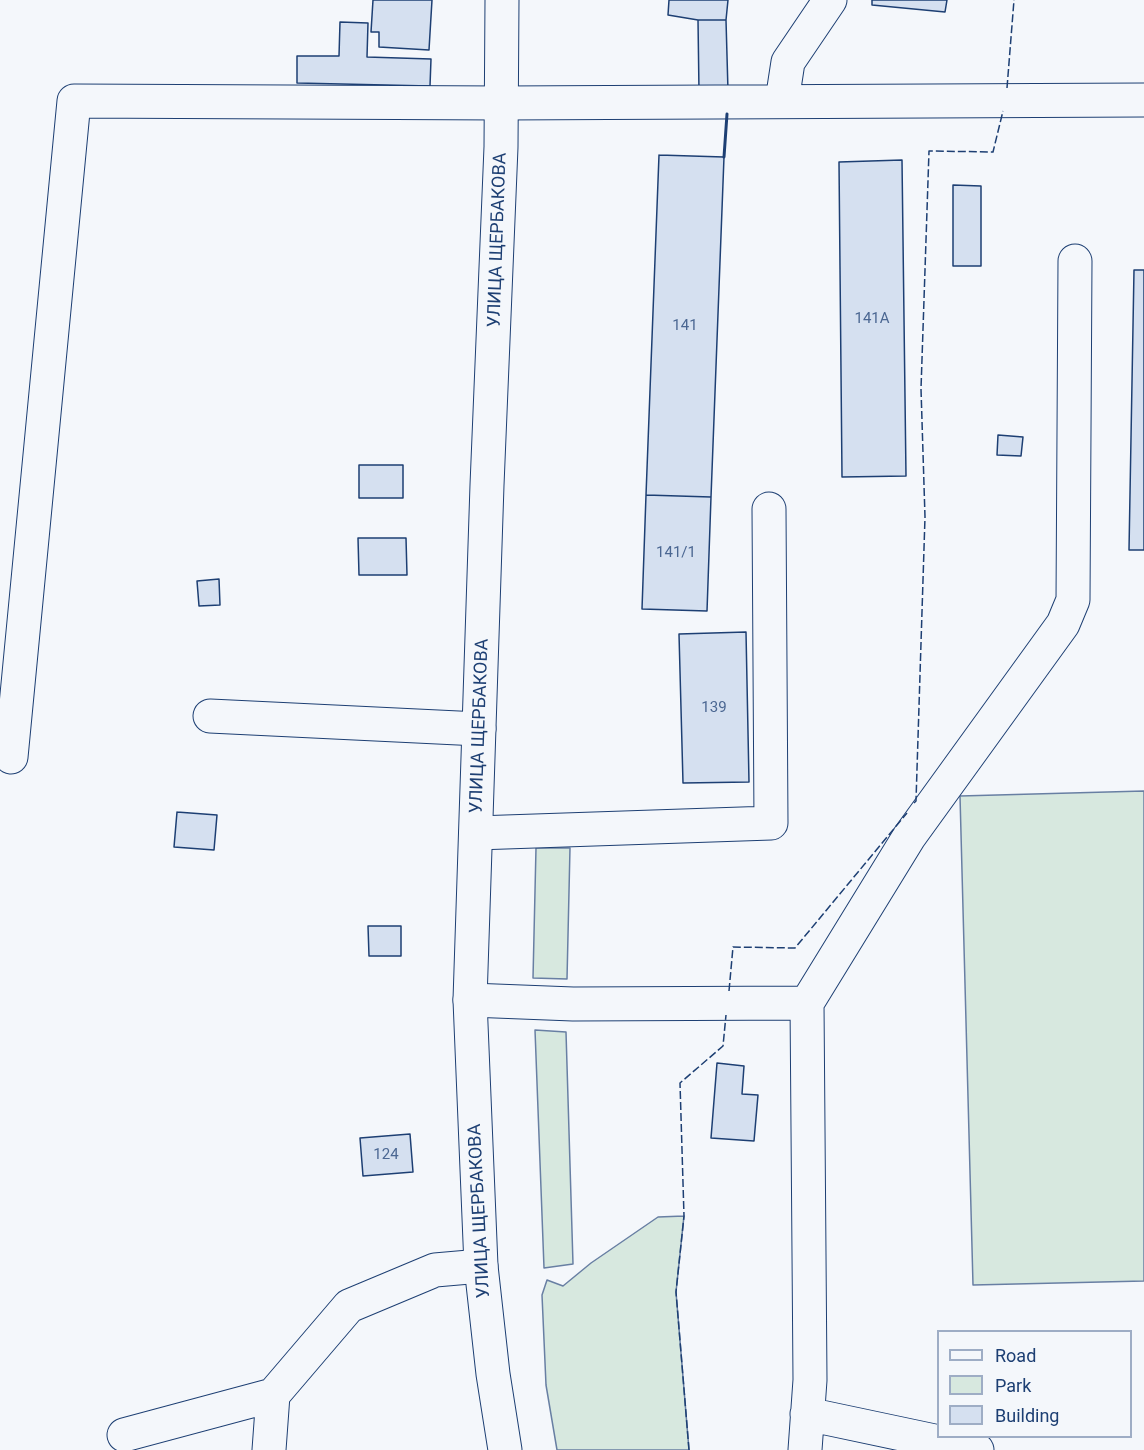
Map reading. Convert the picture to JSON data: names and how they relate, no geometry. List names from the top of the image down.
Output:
{
  "streets": {
    "main road": ["УЛИЦА ЩЕРБАКОВА"]
  },
  "house_numbers": [
    "141А",
    "141",
    "141/1",
    "139",
    "124"
  ],
  "legend": ["Road", "Park", "Building"]
}
